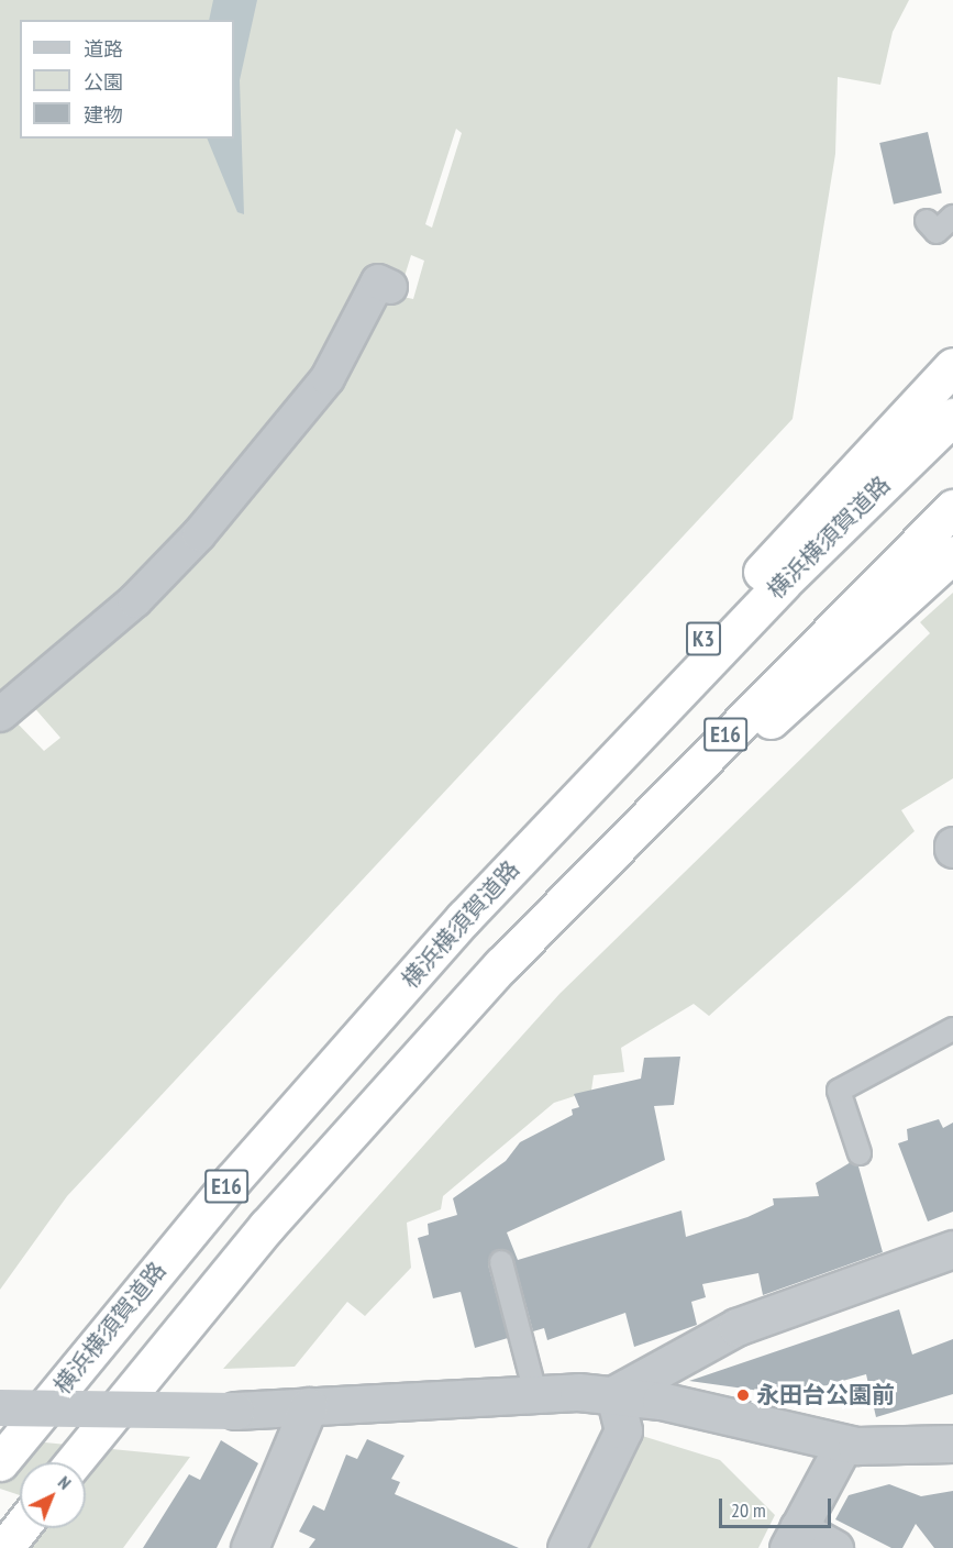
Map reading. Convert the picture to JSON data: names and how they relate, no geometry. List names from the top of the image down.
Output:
{
  "streets": {
    "highway": ["横浜横須賀道路", "K3", "E16"]
  },
  "crossings": [
    ["横浜横須賀道路", "K3"]
  ],
  "places": ["永田台公園前"],
  "legend": ["道路", "公園", "建物"],
  "scale_bar": "20 m",
  "north": "top right"
}
